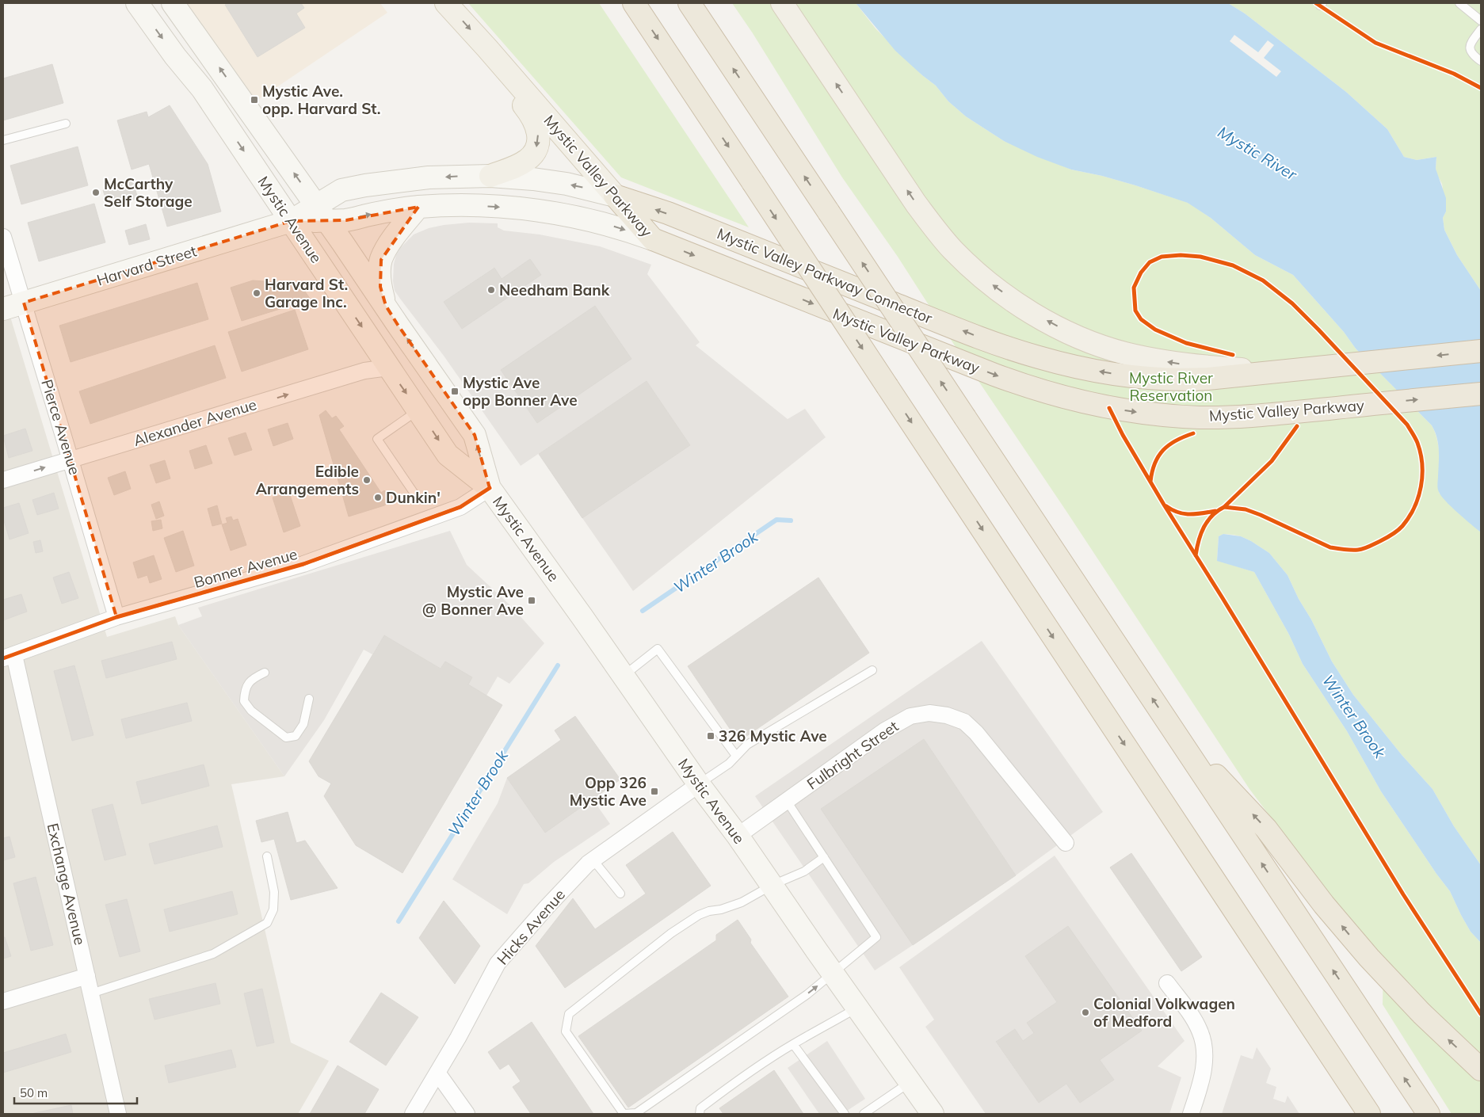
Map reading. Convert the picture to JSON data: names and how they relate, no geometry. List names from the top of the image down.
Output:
{
  "streets": {
    "highway": ["Mystic Valley Parkway", "Mystic Valley Parkway Connector"],
    "main road": ["Mystic Avenue", "Harvard Street"],
    "street": [
      "Alexander Avenue",
      "Pierce Avenue",
      "Bonner Avenue",
      "Fulbright Street",
      "Exchange Avenue",
      "Hicks Avenue"
    ]
  },
  "crossings": [
    ["Mystic Valley Parkway", "Mystic Valley Parkway Connector"],
    ["Mystic Avenue", "Harvard Street"],
    ["Mystic Avenue", "Mystic Valley Parkway Connector"],
    ["Mystic Avenue", "Alexander Avenue"],
    ["Mystic Avenue", "Bonner Avenue"],
    ["Mystic Avenue", "Fulbright Street"],
    ["Mystic Avenue", "Hicks Avenue"],
    ["Harvard Street", "Mystic Valley Parkway Connector"],
    ["Harvard Street", "Pierce Avenue"],
    ["Alexander Avenue", "Pierce Avenue"],
    ["Pierce Avenue", "Bonner Avenue"],
    ["Bonner Avenue", "Exchange Avenue"]
  ],
  "one_way": ["Mystic Valley Parkway", "Alexander Avenue"],
  "water": ["Mystic River", "Winter Brook"],
  "parks": ["Mystic River Reservation"],
  "places": {
    "transit": [
      "Mystic Ave. opp. Harvard St.",
      "Mystic Ave opp Bonner Ave",
      "Mystic Ave @ Bonner Ave",
      "326 Mystic Ave",
      "Opp 326 Mystic Ave"
    ],
    "other": [
      "McCarthy Self Storage",
      "Needham Bank",
      "Harvard St. Garage Inc.",
      "Edible Arrangements",
      "Dunkin'",
      "Colonial Volkwagen of Medford"
    ]
  },
  "scale_bar": "50 m"
}
